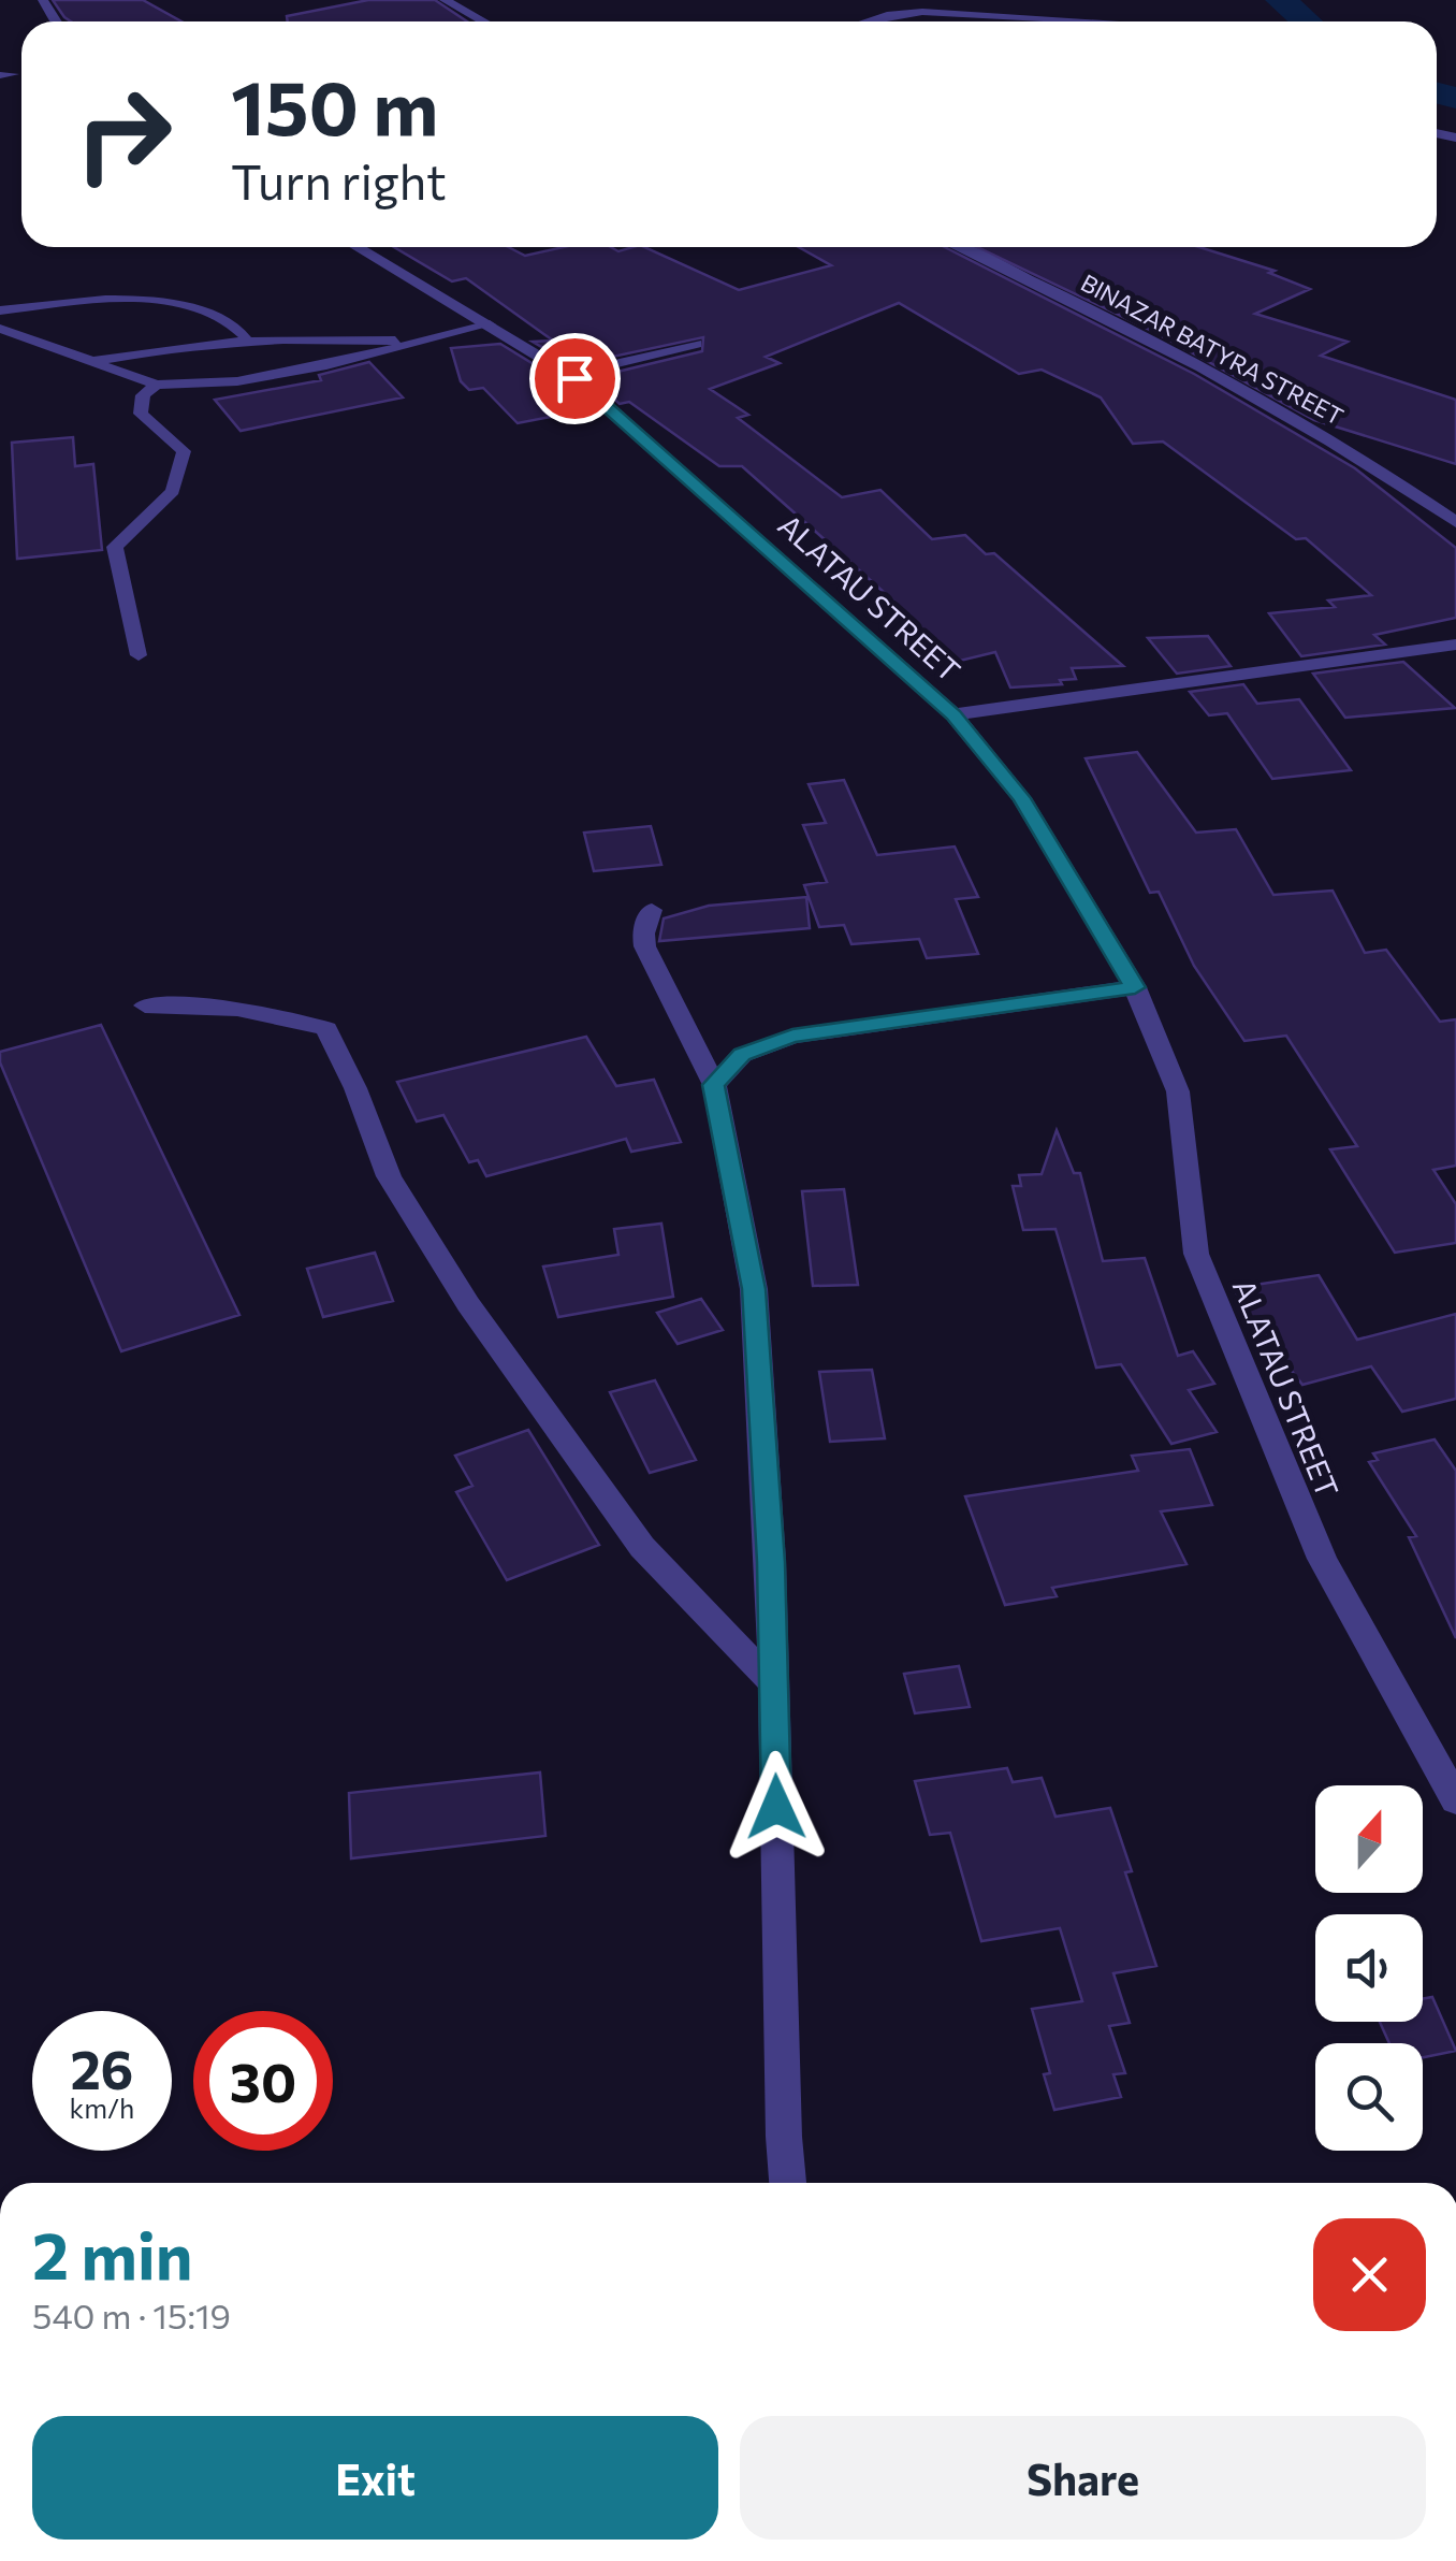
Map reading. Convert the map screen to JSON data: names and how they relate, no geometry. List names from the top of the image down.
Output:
{
  "streets": {
    "street": ["BINAZAR BATYRA STREET", "ALATAU STREET"]
  },
  "north": "top",
  "page": {
    "turn": ["150 m", "Turn right"],
    "speed": "26 km/h",
    "limit": "30",
    "heading": ["2 min", "540 m · 15:19"],
    "buttons": ["Exit", "Share"]
  }
}
